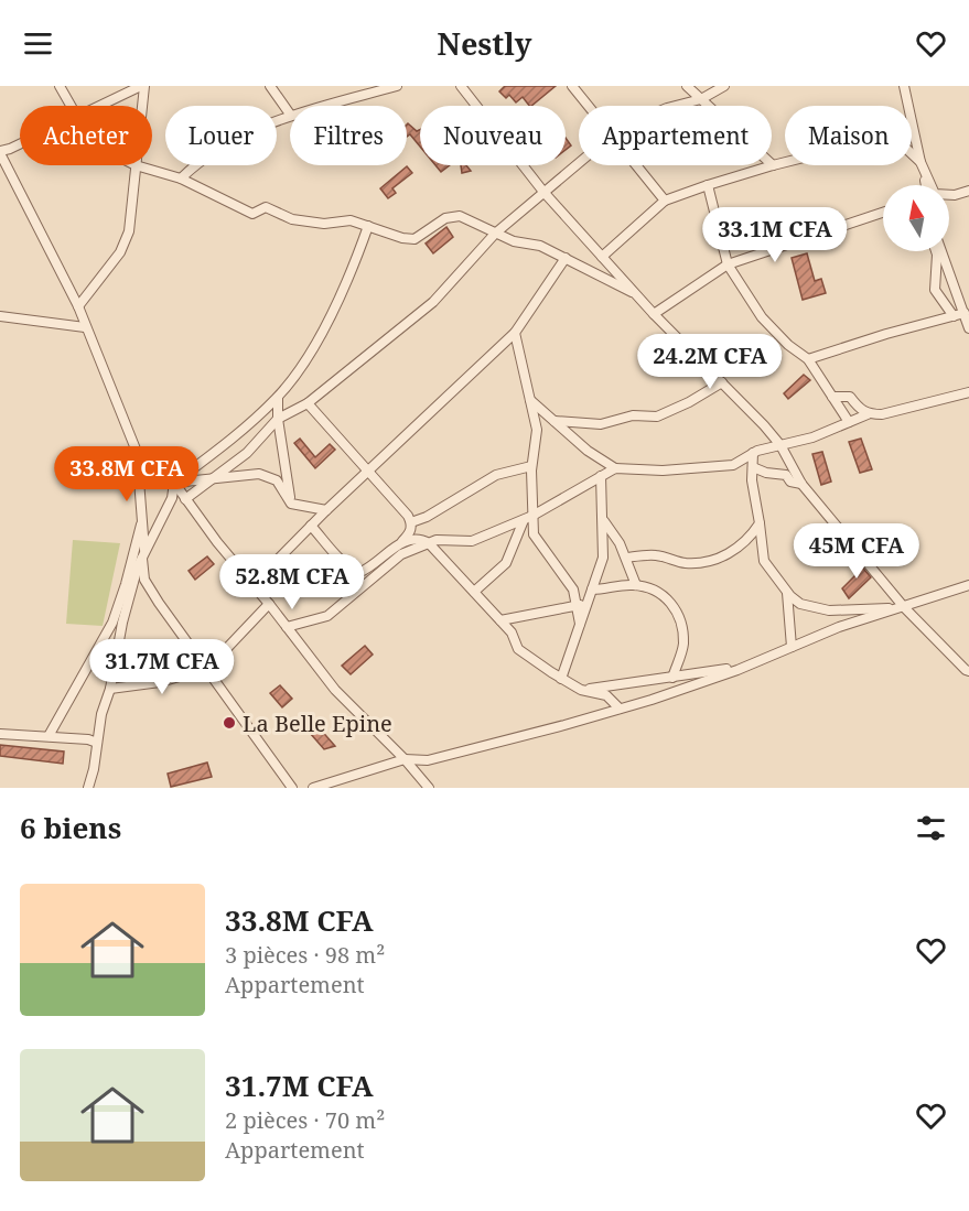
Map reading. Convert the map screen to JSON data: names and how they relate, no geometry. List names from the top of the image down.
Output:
{
  "places": ["La Belle Epine"],
  "north": "top",
  "page": {
    "header": "Nestly",
    "chip": [
      "Acheter",
      "Louer",
      "Filtres",
      "Nouveau",
      "Appartement",
      "Maison"
    ],
    "price": [
      "33.1M CFA",
      "24.2M CFA",
      "33.8M CFA",
      "45M CFA",
      "52.8M CFA",
      "31.7M CFA"
    ],
    "heading": "6 biens",
    "list": [
      {
        "name": "33.8M CFA",
        "note": "3 pièces · 98 m² · Appartement"
      },
      {
        "name": "31.7M CFA",
        "note": "2 pièces · 70 m² · Appartement"
      }
    ]
  }
}
